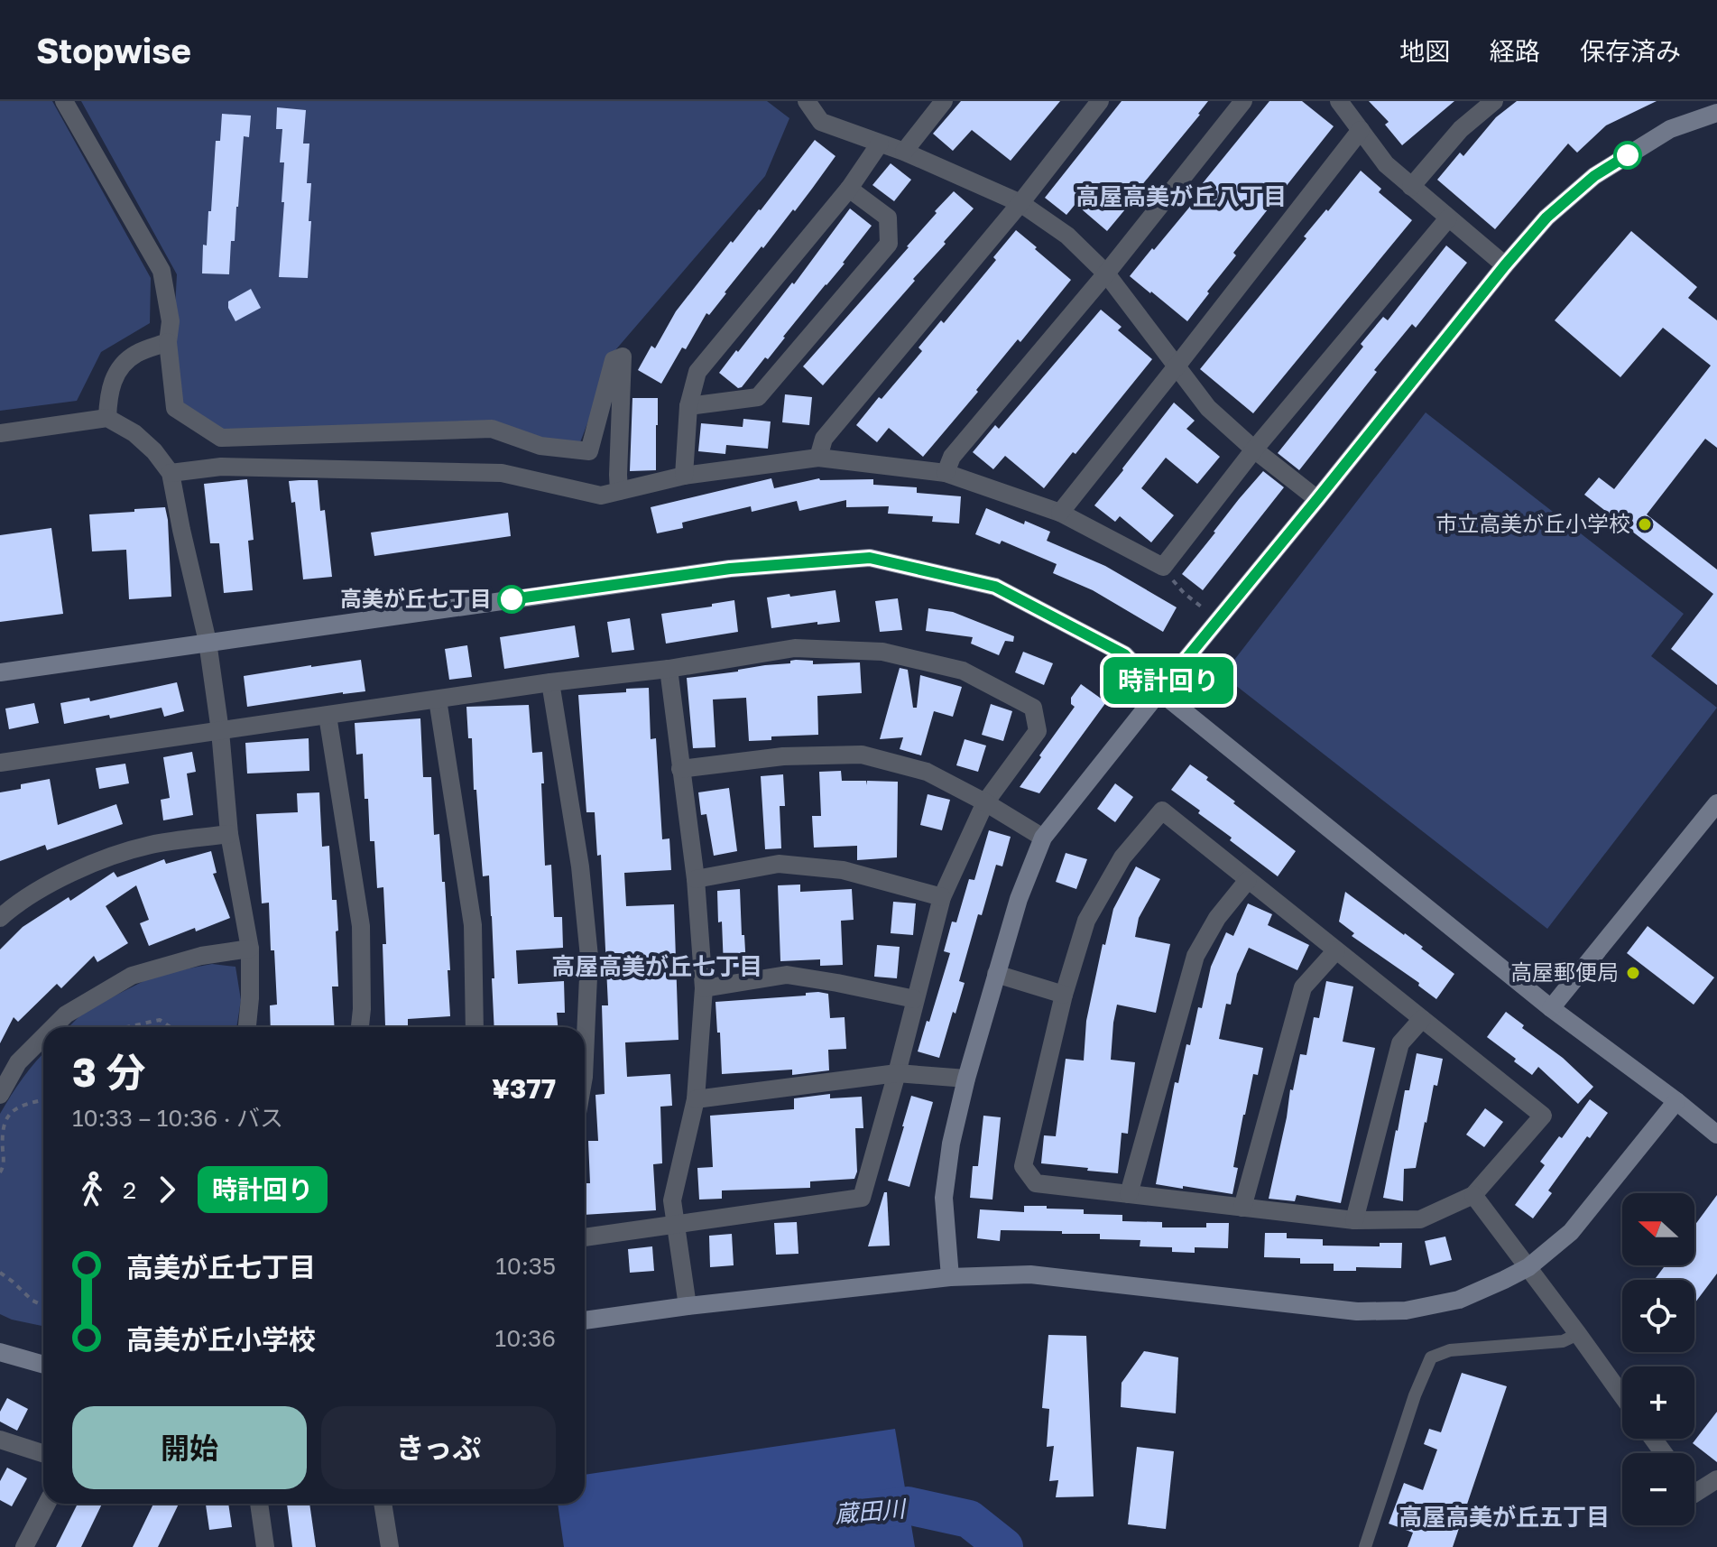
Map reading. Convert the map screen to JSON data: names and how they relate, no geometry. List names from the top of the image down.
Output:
{
  "districts": ["高屋高美が丘八丁目", "高屋高美が丘七丁目", "高屋高美が丘五丁目"],
  "water": ["蔵田川"],
  "places": ["市立高美が丘小学校", "高美が丘七丁目", "高屋郵便局"],
  "lines": ["bus line 時計回り"],
  "north": "left",
  "page": {
    "header": "Stopwise",
    "nav": ["地図", "経路", "保存済み"],
    "on_map": "時計回り",
    "heading": ["3 分", "10:33 – 10:36 · バス", "¥377"],
    "legs": ["2", "時計回り"],
    "map_buttons": ["+", "−"],
    "list": [
      {
        "name": "高美が丘七丁目",
        "value": "10:35"
      },
      {
        "name": "高美が丘小学校",
        "value": "10:36"
      }
    ],
    "buttons": ["開始", "きっぷ"]
  }
}
